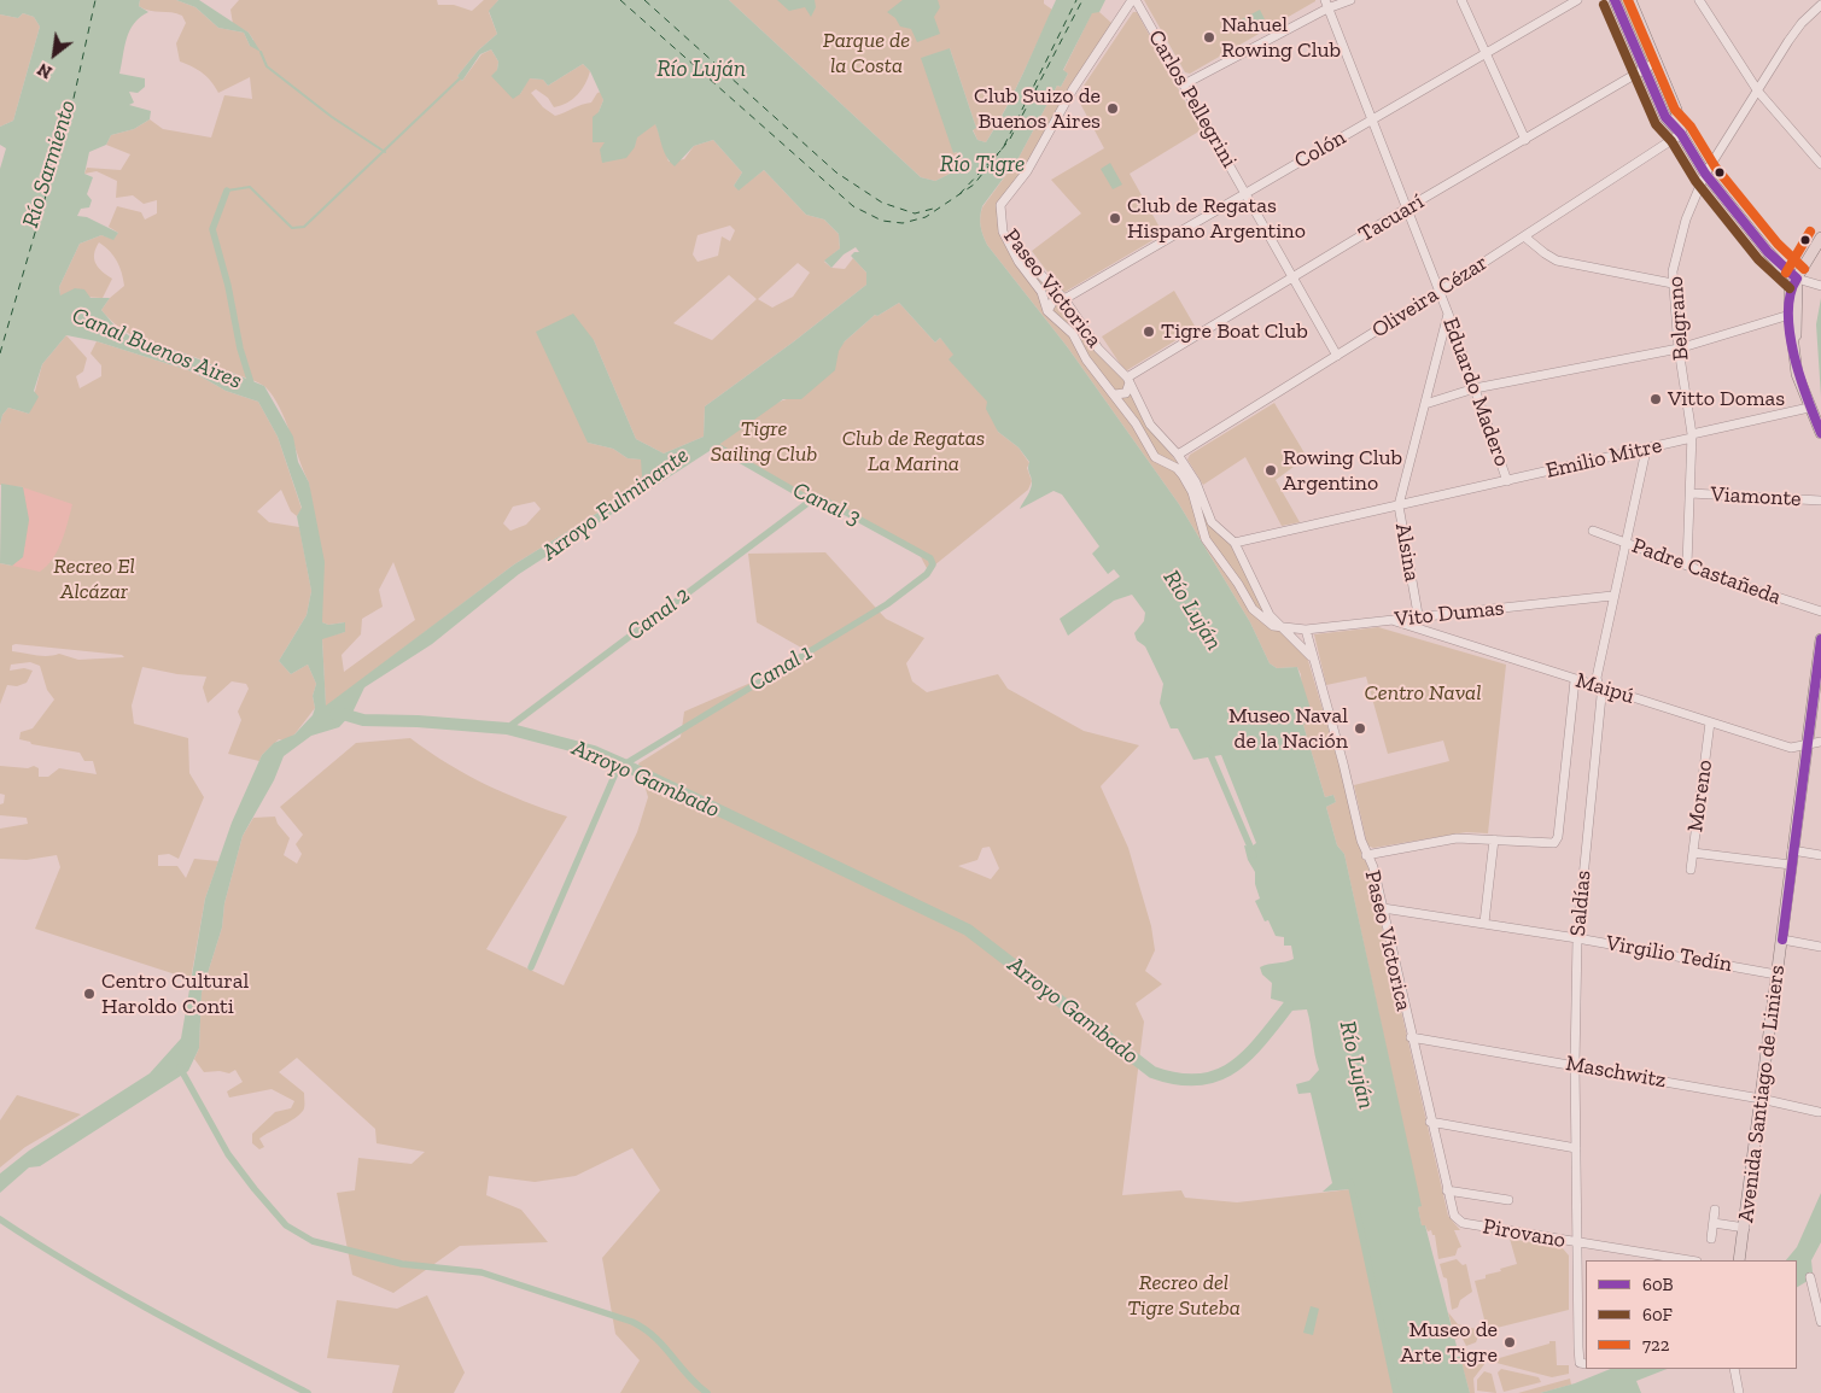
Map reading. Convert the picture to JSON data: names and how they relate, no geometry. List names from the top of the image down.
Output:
{
  "streets": {
    "main road": ["Avenida Santiago de Liniers"],
    "street": [
      "Carlos Pellegrini",
      "Colón",
      "Tacuarí",
      "Paseo Victorica",
      "Oliveira Cézar",
      "Belgrano",
      "Eduardo Madero",
      "Emilio Mitre",
      "Viamonte",
      "Alsina",
      "Padre Castañeda",
      "Vito Dumas",
      "Maipú",
      "Moreno",
      "Saldías",
      "Virgilio Tedín",
      "Maschwitz",
      "Pirovano"
    ]
  },
  "crossings": [
    ["Carlos Pellegrini", "Colón"],
    ["Carlos Pellegrini", "Tacuarí"],
    ["Carlos Pellegrini", "Oliveira Cézar"],
    ["Colón", "Paseo Victorica"],
    ["Colón", "Eduardo Madero"],
    ["Tacuarí", "Paseo Victorica"],
    ["Tacuarí", "Eduardo Madero"],
    ["Paseo Victorica", "Oliveira Cézar"],
    ["Paseo Victorica", "Emilio Mitre"],
    ["Paseo Victorica", "Vito Dumas"],
    ["Paseo Victorica", "Virgilio Tedín"],
    ["Paseo Victorica", "Maschwitz"],
    ["Paseo Victorica", "Pirovano"],
    ["Oliveira Cézar", "Eduardo Madero"],
    ["Belgrano", "Emilio Mitre"],
    ["Belgrano", "Viamonte"],
    ["Belgrano", "Padre Castañeda"],
    ["Eduardo Madero", "Emilio Mitre"],
    ["Eduardo Madero", "Alsina"],
    ["Emilio Mitre", "Alsina"],
    ["Emilio Mitre", "Saldías"],
    ["Alsina", "Vito Dumas"],
    ["Alsina", "Maipú"],
    ["Padre Castañeda", "Saldías"],
    ["Vito Dumas", "Maipú"],
    ["Vito Dumas", "Saldías"],
    ["Maipú", "Moreno"],
    ["Maipú", "Saldías"],
    ["Maipú", "Avenida Santiago de Liniers"],
    ["Saldías", "Virgilio Tedín"],
    ["Saldías", "Maschwitz"],
    ["Saldías", "Pirovano"],
    ["Virgilio Tedín", "Avenida Santiago de Liniers"],
    ["Maschwitz", "Avenida Santiago de Liniers"]
  ],
  "water": [
    "Río Luján",
    "Río Sarmiento",
    "Río Tigre",
    "Canal Buenos Aires",
    "Arroyo Fulminante",
    "Canal 3",
    "Canal 2",
    "Canal 1",
    "Arroyo Gambado"
  ],
  "parks": [
    "Parque de la Costa",
    "Tigre Sailing Club",
    "Club de Regatas La Marina",
    "Recreo El Alcázar",
    "Centro Naval",
    "Recreo del Tigre Suteba"
  ],
  "places": [
    "Nahuel Rowing Club",
    "Club Suizo de Buenos Aires",
    "Club de Regatas Hispano Argentino",
    "Tigre Boat Club",
    "Vitto Domas",
    "Rowing Club Argentino",
    "Museo Naval de la Nación",
    "Centro Cultural Haroldo Conti",
    "Museo de Arte Tigre"
  ],
  "lines": ["transit line 60B", "transit line 722", "transit line 60F"],
  "legend": ["60B", "60F", "722"],
  "north": "bottom left"
}
